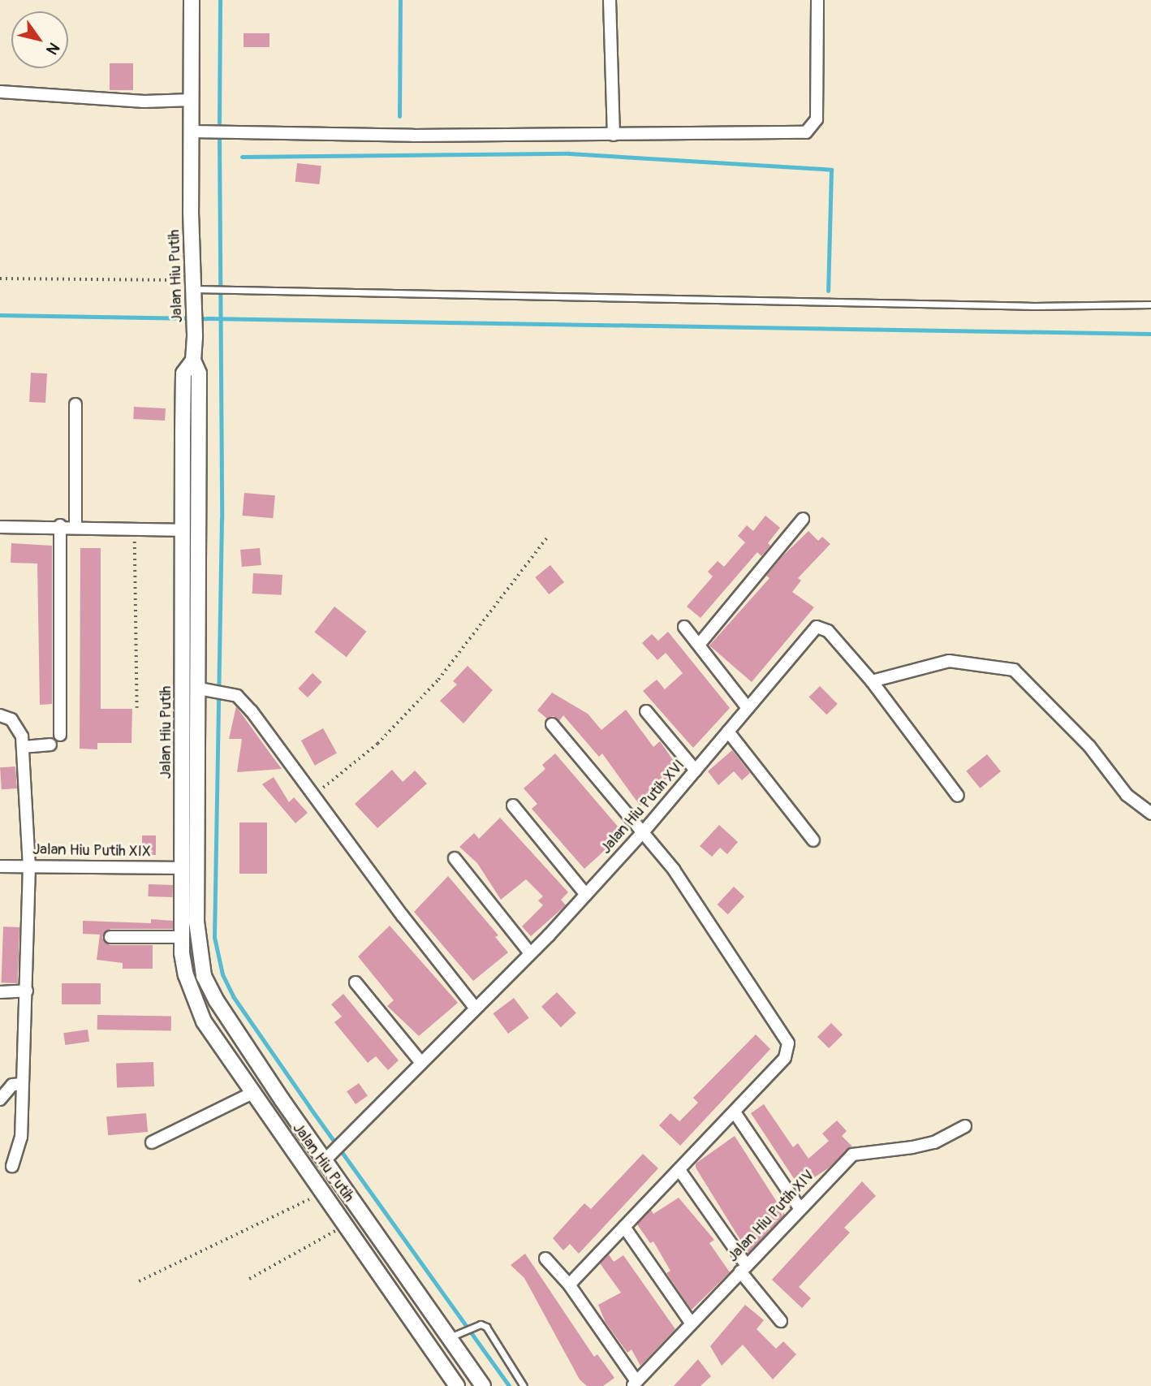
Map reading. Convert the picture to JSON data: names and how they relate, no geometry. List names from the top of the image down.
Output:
{
  "streets": {
    "street": [
      "Jalan Hiu Putih",
      "Jalan Hiu Putih XVI",
      "Jalan Hiu Putih XIX",
      "Jalan Hiu Putih XIV"
    ]
  },
  "crossings": [
    ["Jalan Hiu Putih", "Jalan Hiu Putih XVI"],
    ["Jalan Hiu Putih", "Jalan Hiu Putih XIX"]
  ],
  "north": "bottom right"
}
